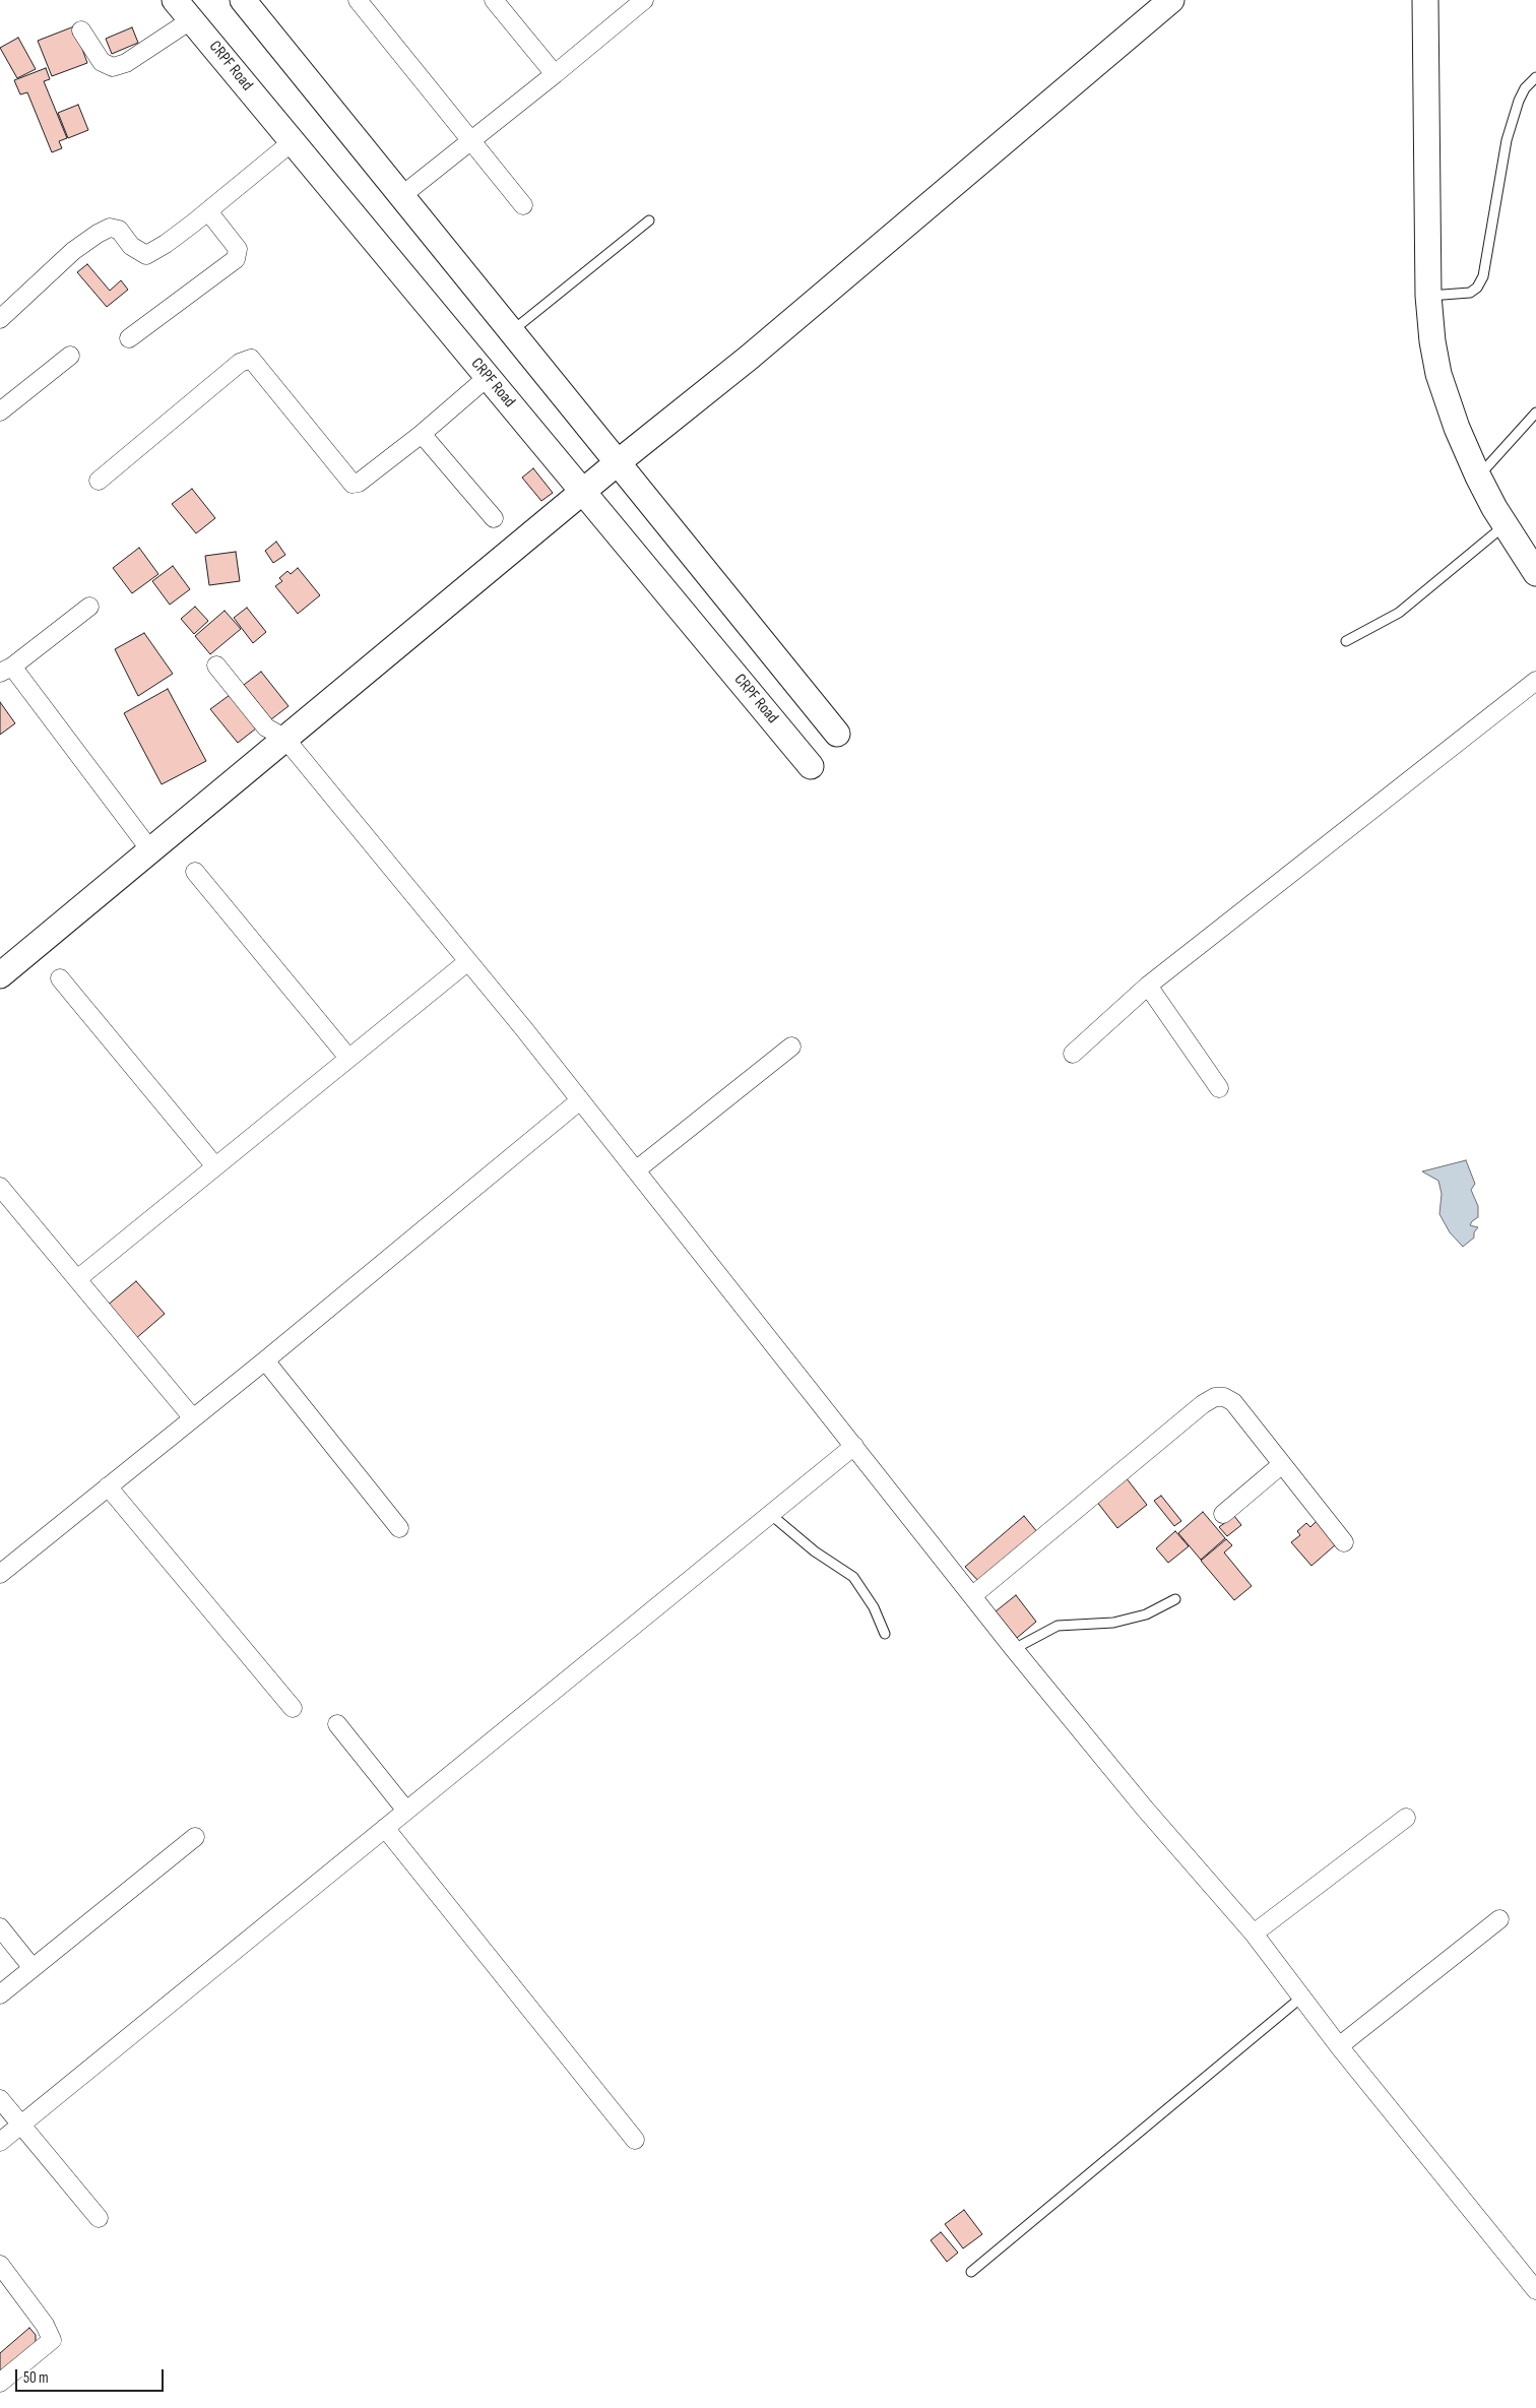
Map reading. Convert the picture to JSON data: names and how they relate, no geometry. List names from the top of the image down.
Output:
{
  "streets": {
    "street": ["CRPF Road"]
  },
  "scale_bar": "50 m"
}
